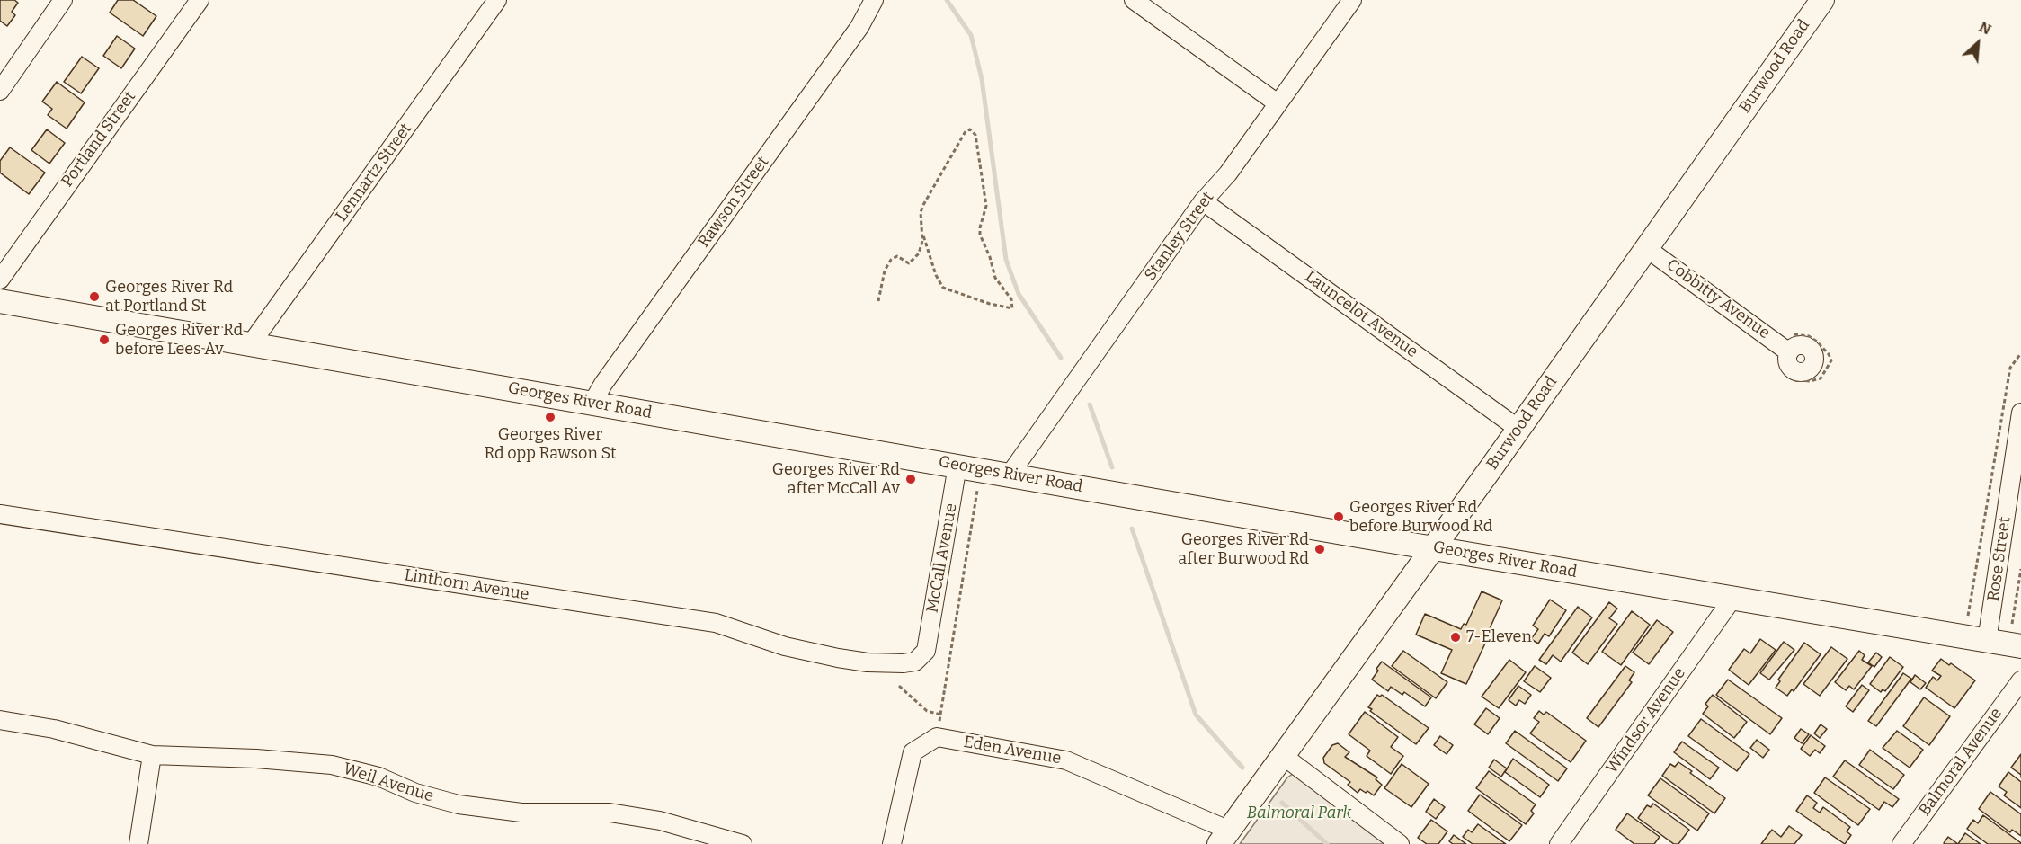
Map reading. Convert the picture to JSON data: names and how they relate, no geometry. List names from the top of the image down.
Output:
{
  "streets": {
    "main road": ["Burwood Road", "Georges River Road"],
    "street": [
      "Portland Street",
      "Lennartz Street",
      "Rawson Street",
      "Stanley Street",
      "Cobbitty Avenue",
      "Launcelot Avenue",
      "McCall Avenue",
      "Rose Street",
      "Linthorn Avenue",
      "Windsor Avenue",
      "Eden Avenue",
      "Balmoral Avenue",
      "Weil Avenue"
    ]
  },
  "crossings": [
    ["Burwood Road", "Cobbitty Avenue"],
    ["Burwood Road", "Launcelot Avenue"],
    ["Burwood Road", "Georges River Road"],
    ["Burwood Road", "Eden Avenue"],
    ["Lennartz Street", "Georges River Road"],
    ["Rawson Street", "Georges River Road"],
    ["Stanley Street", "Launcelot Avenue"],
    ["Stanley Street", "Georges River Road"],
    ["Georges River Road", "McCall Avenue"],
    ["Georges River Road", "Rose Street"],
    ["Georges River Road", "Windsor Avenue"],
    ["McCall Avenue", "Linthorn Avenue"]
  ],
  "parks": ["Balmoral Park"],
  "places": [
    "Georges River Rd at Portland St",
    "Georges River Rd before Lees Av",
    "Georges River Rd opp Rawson St",
    "Georges River Rd after McCall Av",
    "Georges River Rd before Burwood Rd",
    "Georges River Rd after Burwood Rd",
    "7-Eleven"
  ],
  "north": "top right"
}
